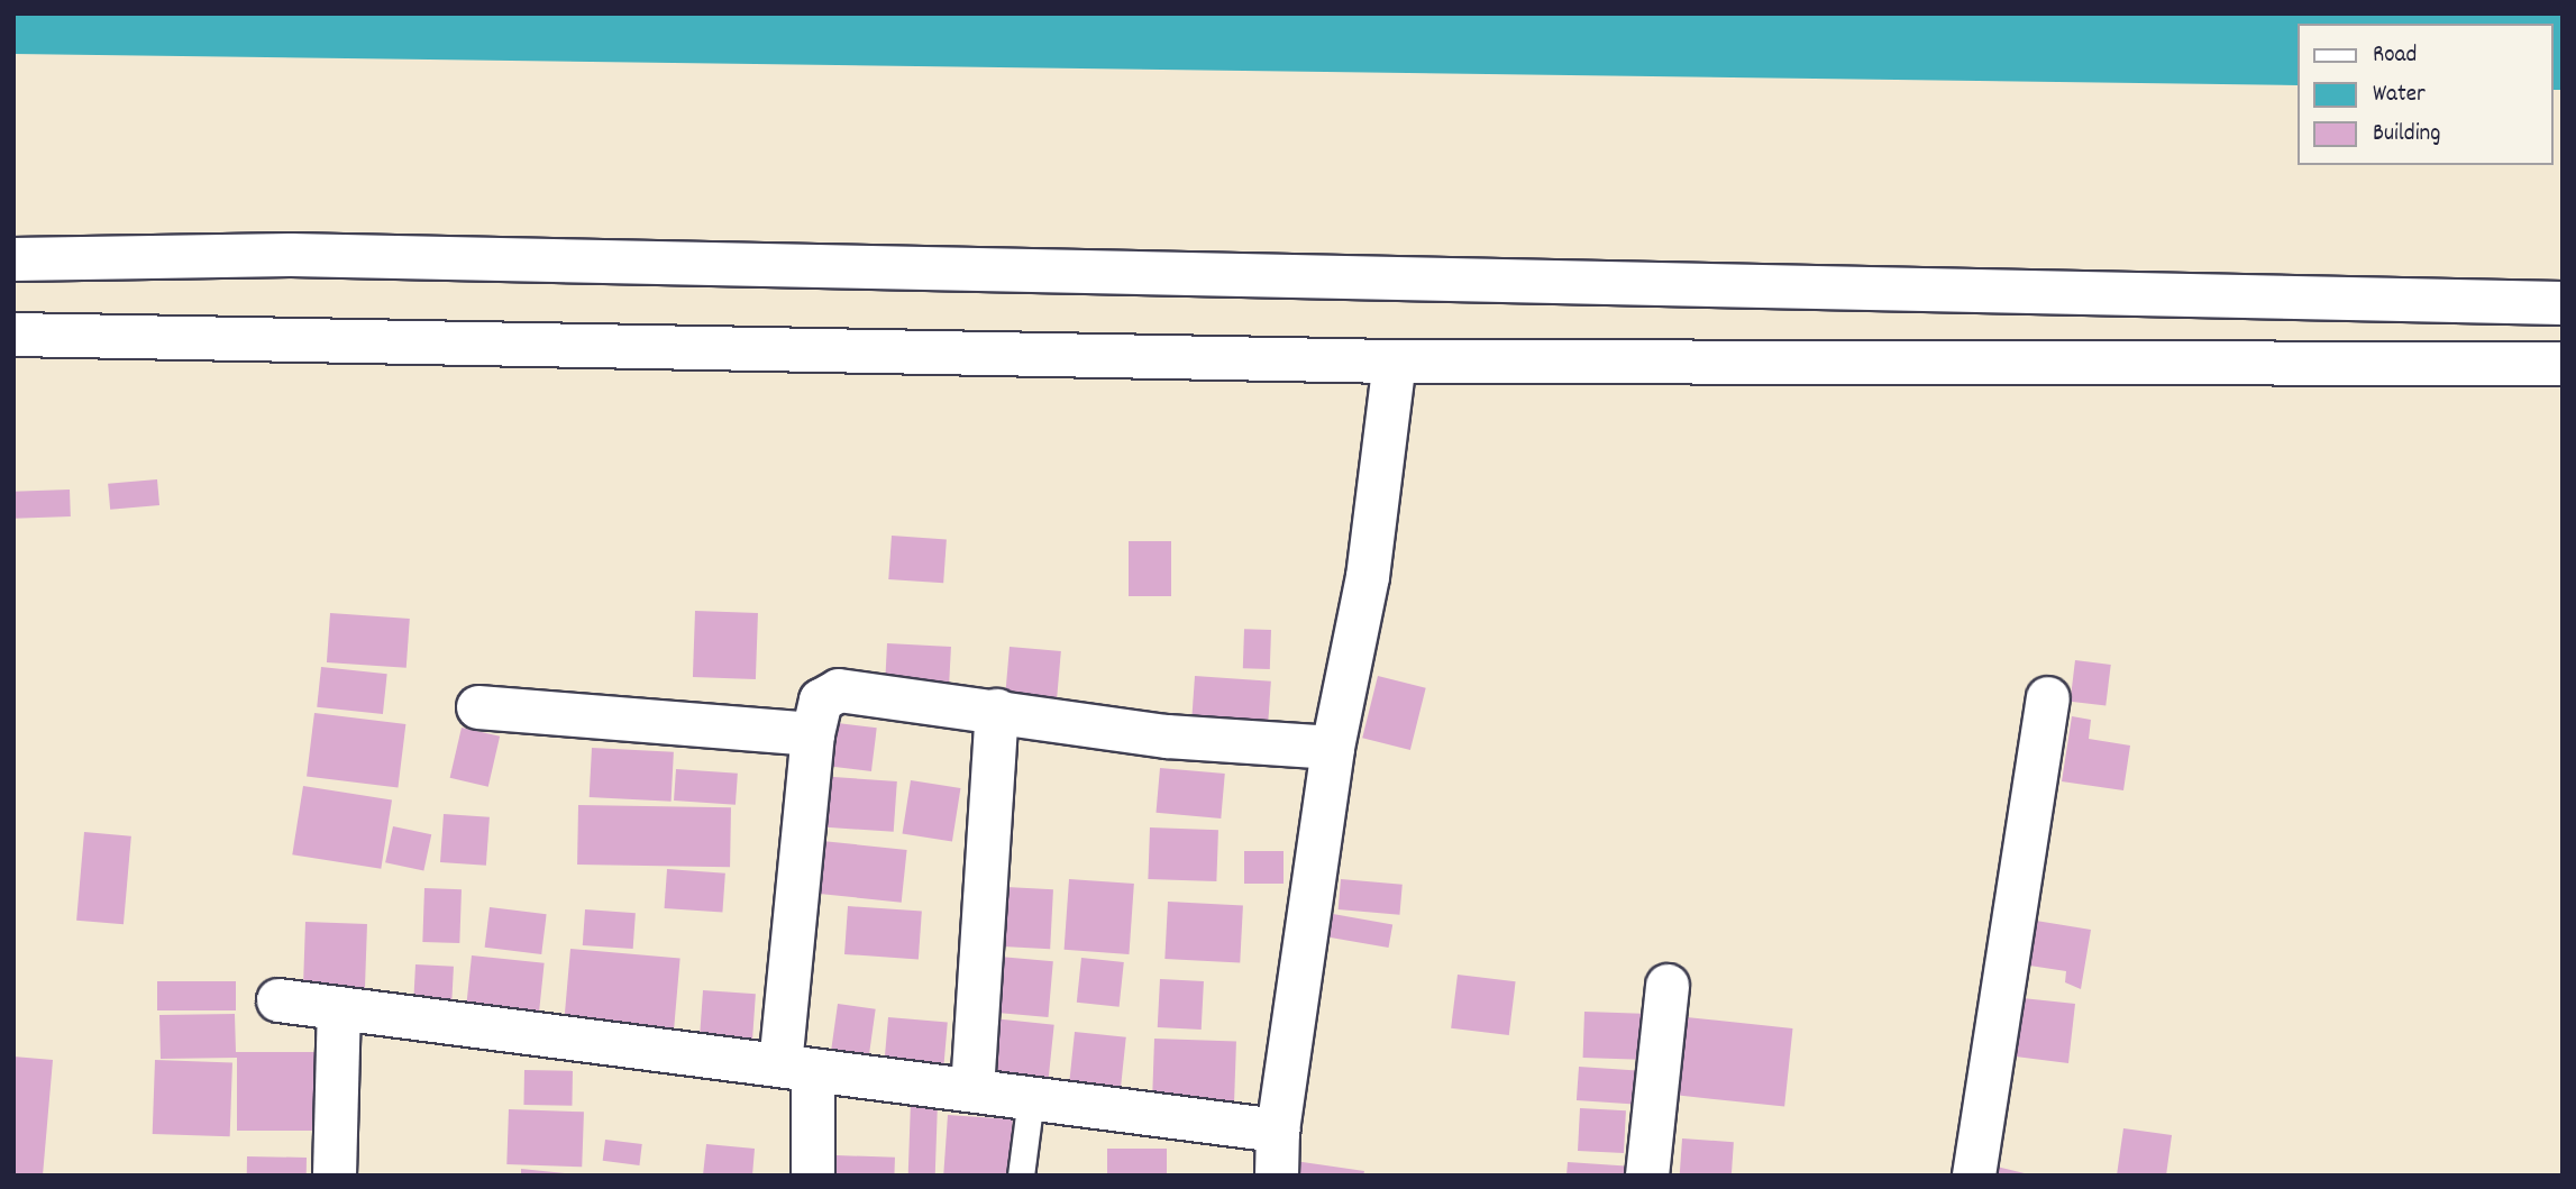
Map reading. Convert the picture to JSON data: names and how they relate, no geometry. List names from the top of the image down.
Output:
{
  "legend": ["Road", "Water", "Building"]
}
